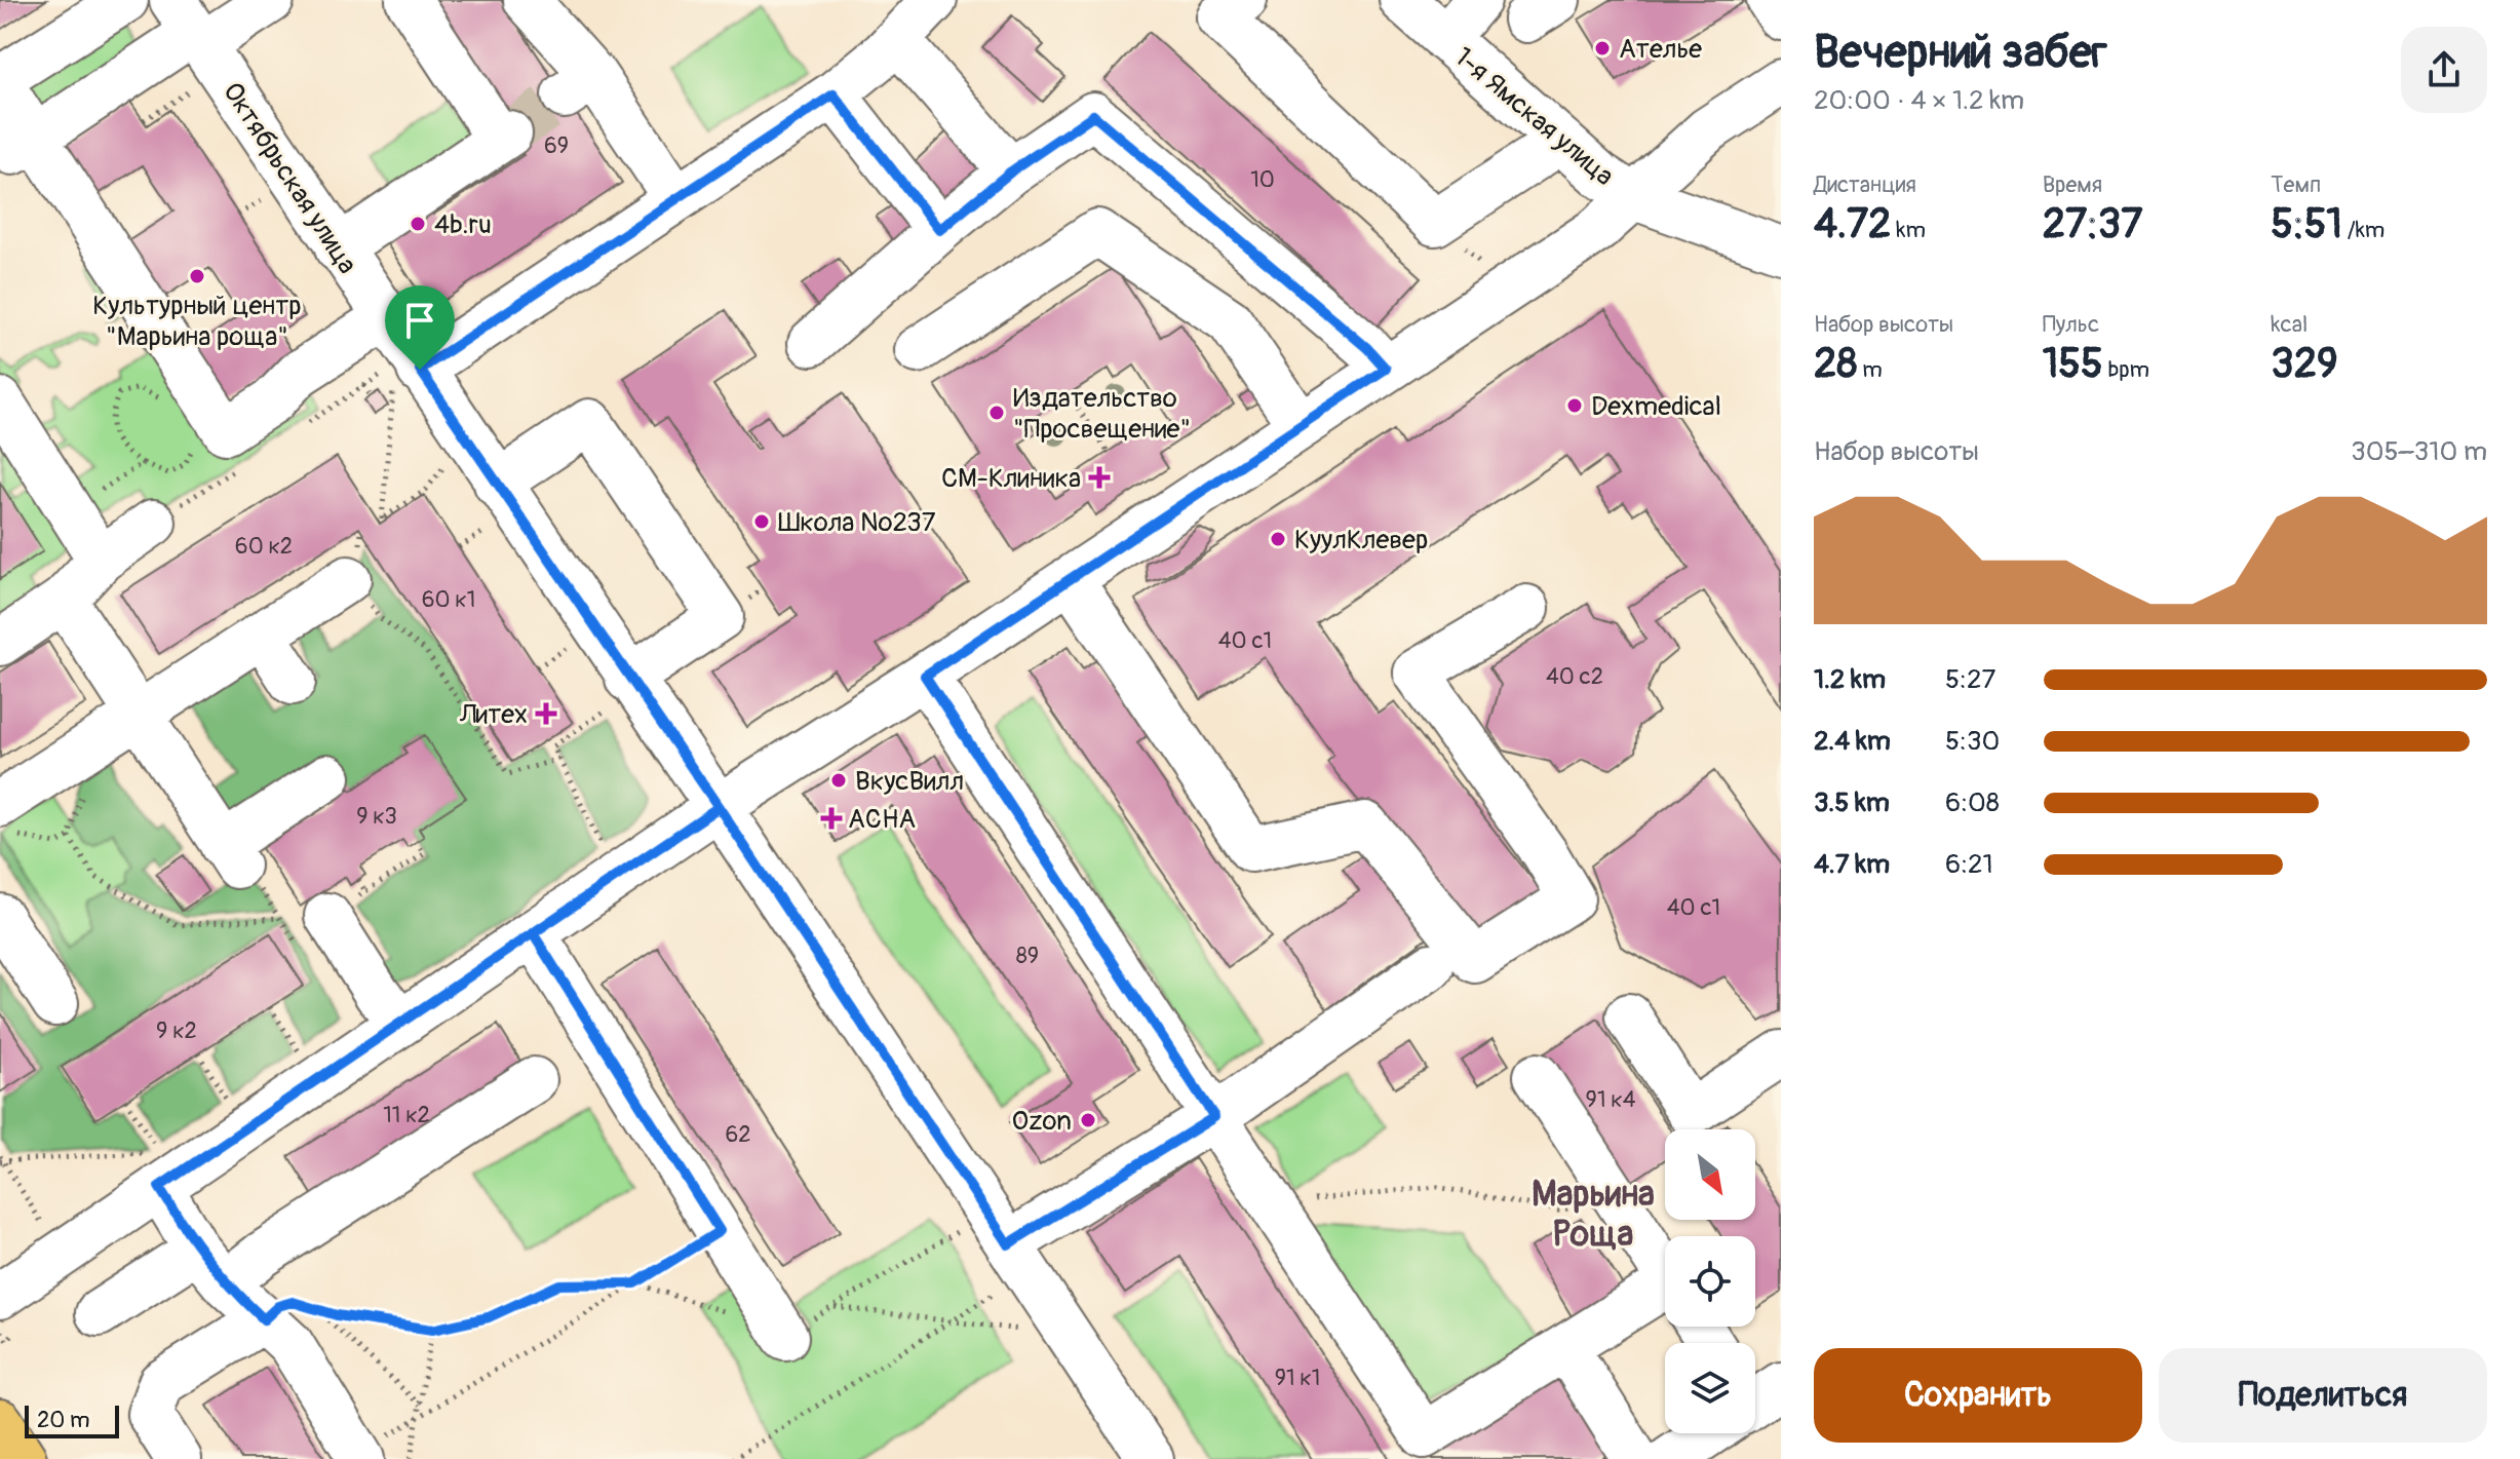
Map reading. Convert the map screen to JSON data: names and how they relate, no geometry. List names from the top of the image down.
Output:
{
  "streets": {
    "street": ["1-я Ямская улица", "Октябрьская улица"]
  },
  "districts": ["Марьина Роща"],
  "places": {
    "other": [
      "Ателье",
      "4b.ru",
      "Культурный центр \"Марьина роща\"",
      "Dexmedical",
      "Издательство \"Просвещение\"",
      "Школа №237",
      "КуулКлевер",
      "ВкусВилл",
      "Ozon"
    ],
    "health": ["СМ-Клиника", "Литех", "АСНА"]
  },
  "house_numbers": [
    "69",
    "10",
    "60 к2",
    "60 к1",
    "40 с1",
    "40 с2",
    "9 к3",
    "40 с1",
    "89",
    "9 к2",
    "91 к4",
    "11 к2",
    "62",
    "91 к1"
  ],
  "scale_bar": "20 m",
  "north": "bottom right",
  "page": {
    "heading": ["Вечерний забег", "20:00 · 4 × 1.2 km"],
    "stats": [
      ["Дистанция", "4.72 km"],
      ["Время", "27:37"],
      ["Темп", "5:51 /km"],
      ["Набор высоты", "28 m"],
      ["Пульс", "155 bpm"],
      ["kcal", "329"]
    ],
    "chart": ["Набор высоты", "305–310 m"],
    "list": [
      {
        "name": "1.2 km",
        "note": "5:27"
      },
      {
        "name": "2.4 km",
        "note": "5:30"
      },
      {
        "name": "3.5 km",
        "note": "6:08"
      },
      {
        "name": "4.7 km",
        "note": "6:21"
      }
    ],
    "buttons": ["Сохранить", "Поделиться"],
    "scale": "20 m"
  }
}
